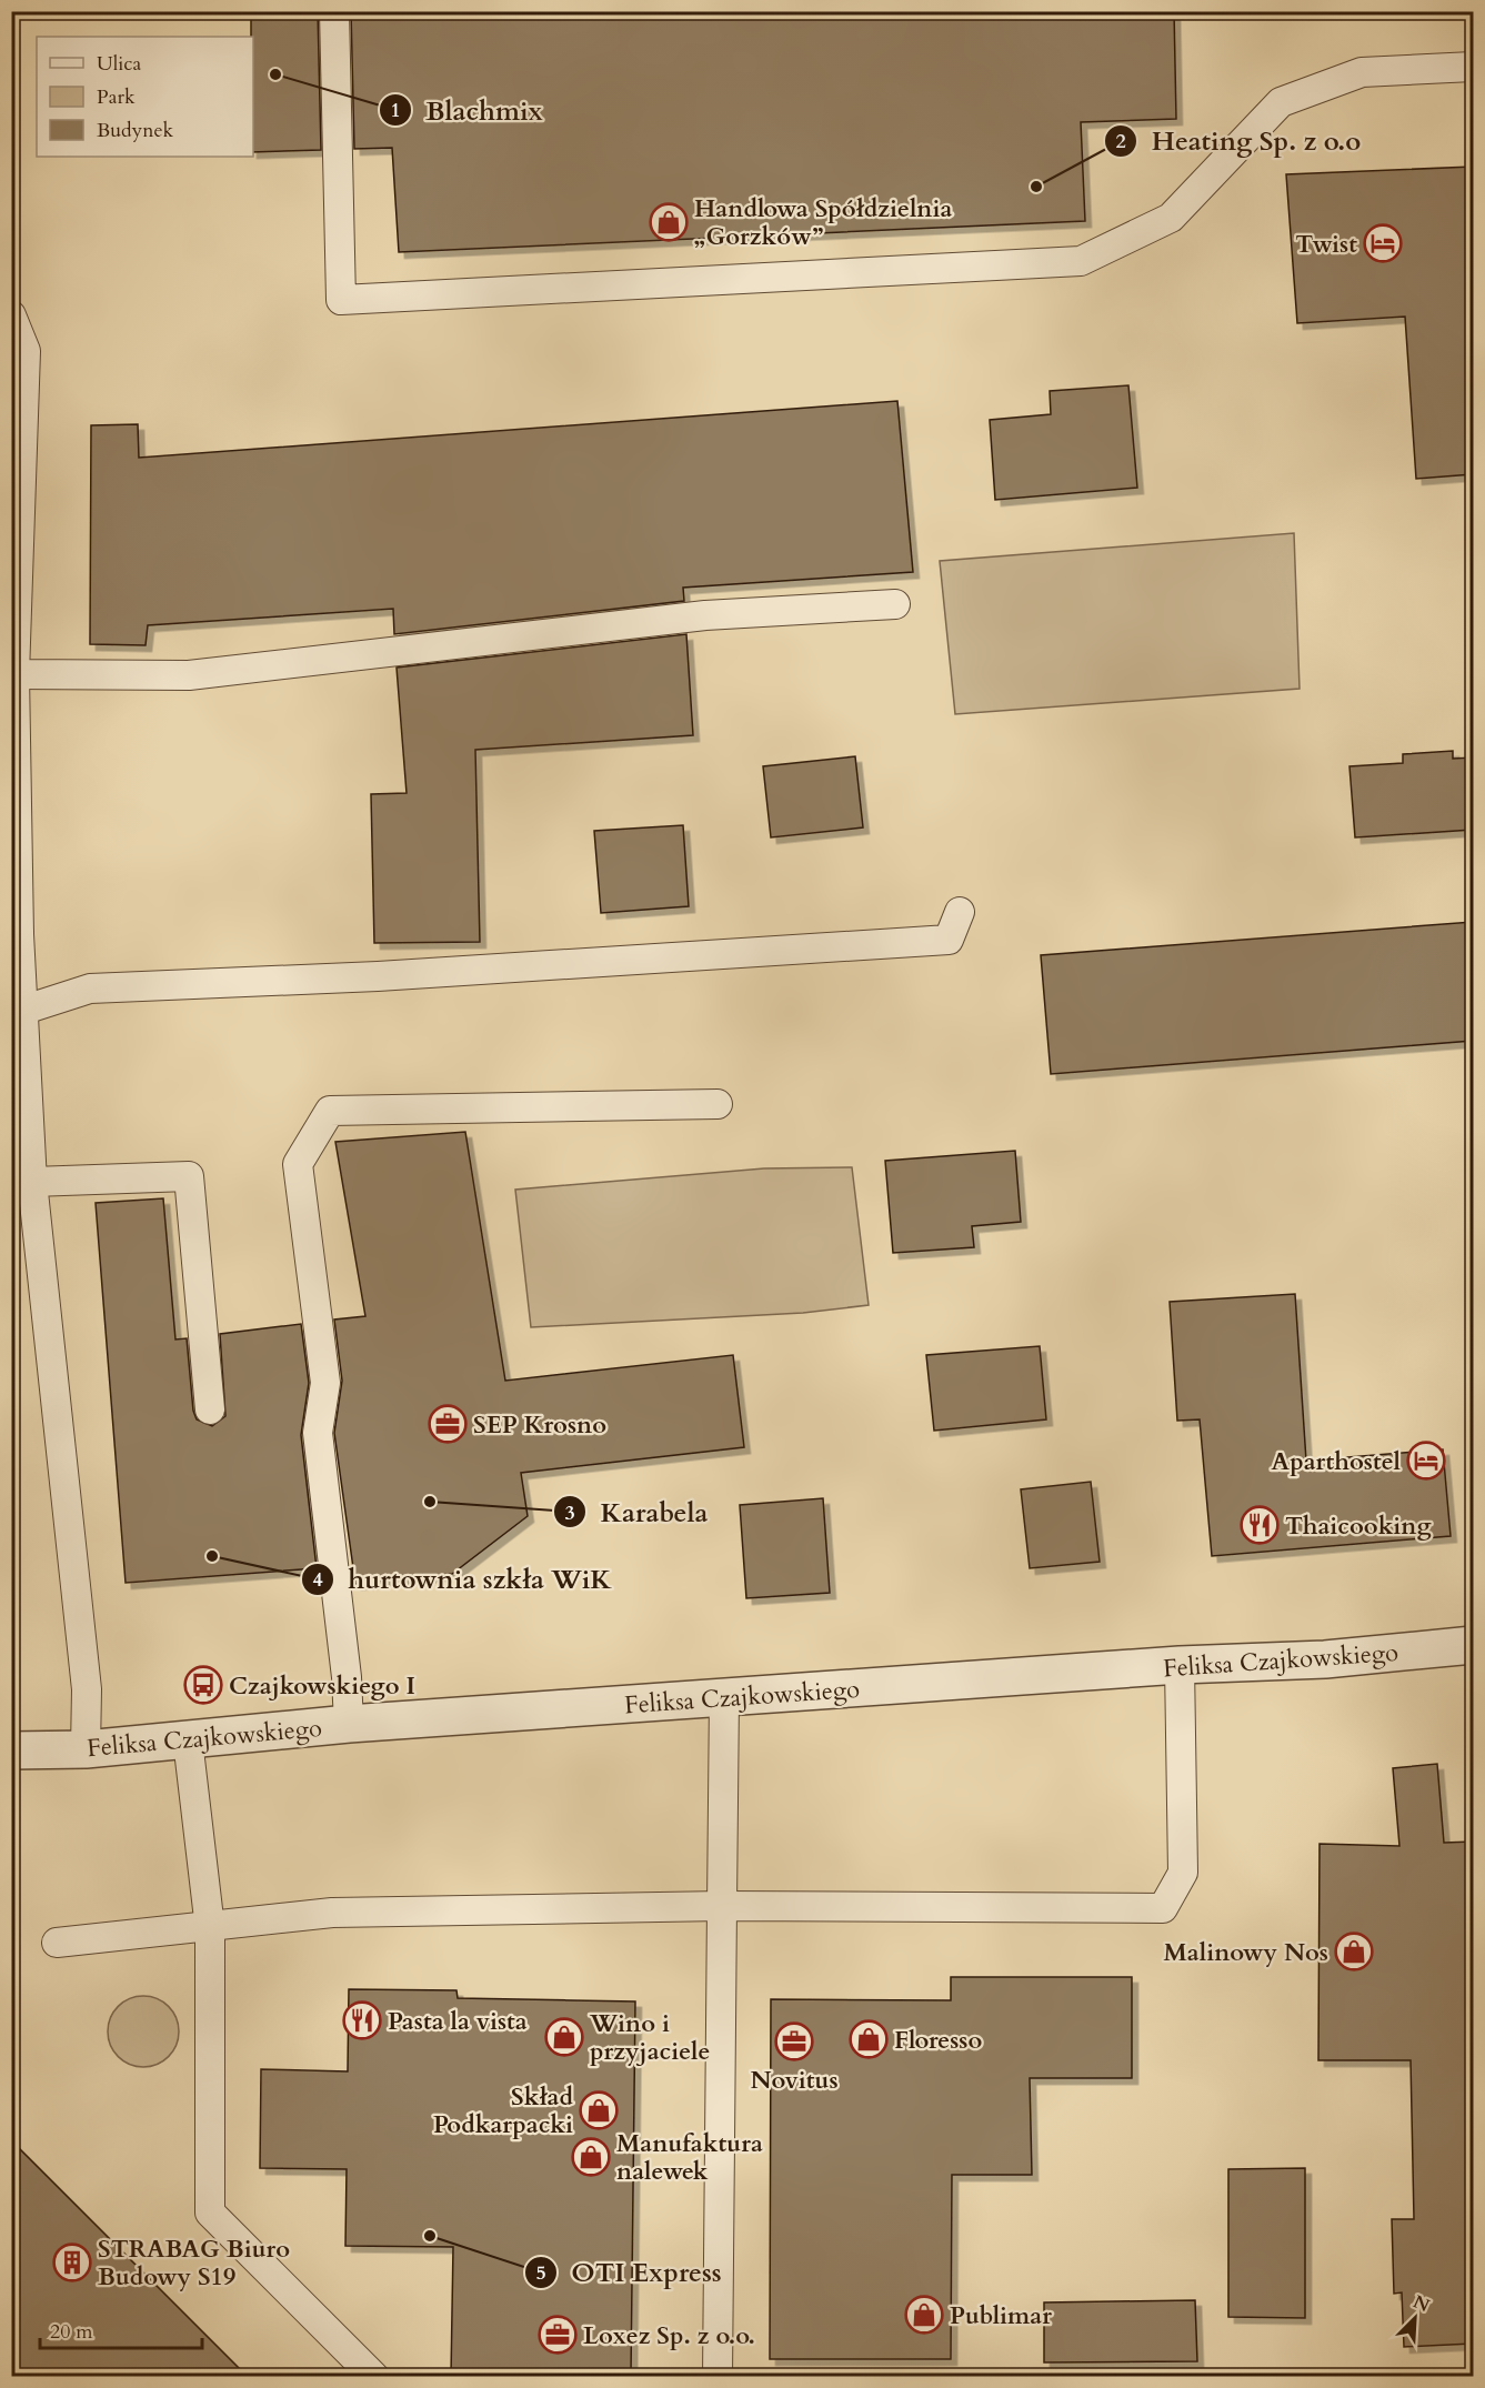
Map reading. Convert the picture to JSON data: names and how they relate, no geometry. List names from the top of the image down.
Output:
{
  "streets": {
    "street": ["Feliksa Czajkowskiego"]
  },
  "places": {
    "other": [
      "Blachmix",
      "Heating Sp. z o.o",
      "Karabela",
      "hurtownia szkła WiK",
      "OTI Express"
    ],
    "shop": [
      "Handlowa Spółdzielnia „Gorzków”",
      "Malinowy Nos",
      "Wino i przyjaciele",
      "Floresso",
      "Skład Podkarpacki",
      "Manufaktura nalewek",
      "Publimar"
    ],
    "hotel": ["Twist", "Aparthostel"],
    "office": ["SEP Krosno", "Novitus", "Loxez Sp. z o.o."],
    "restaurant": ["Thaicooking", "Pasta la vista"],
    "bus stop": ["Czajkowskiego I"],
    "building": ["STRABAG Biuro Budowy S19"]
  },
  "legend": ["Ulica", "Park", "Budynek"],
  "scale_bar": "20 m",
  "north": "top right"
}
